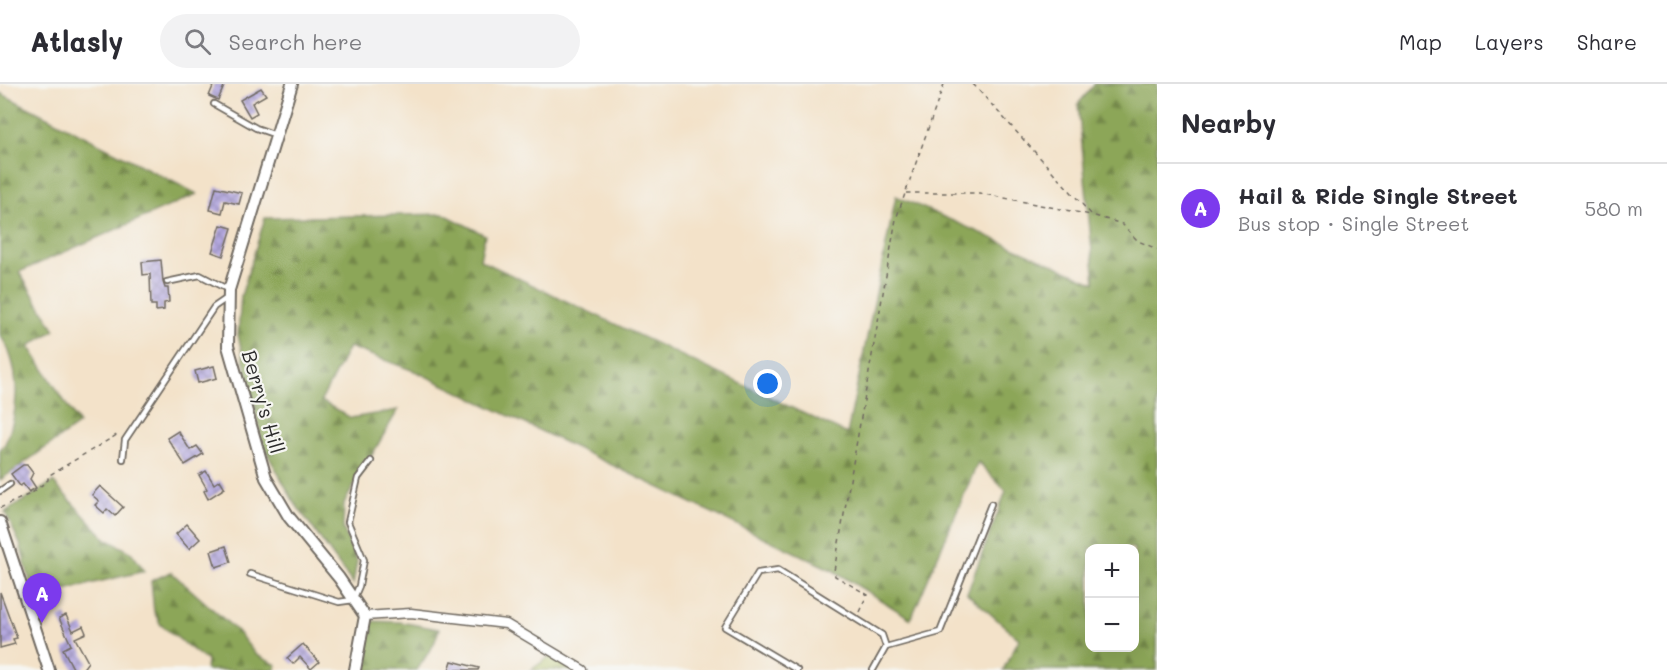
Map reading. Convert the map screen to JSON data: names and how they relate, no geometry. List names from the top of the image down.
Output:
{
  "streets": {
    "street": ["Berry's Hill"]
  },
  "page": {
    "header": "Atlasly",
    "search": "Search here",
    "nav": ["Map", "Layers", "Share"],
    "heading": "Nearby",
    "list": [
      {
        "mark": "A",
        "name": "Hail & Ride Single Street",
        "note": "Bus stop · Single Street",
        "value": "580 m"
      }
    ],
    "map_buttons": ["+", "−"],
    "pins": "A"
  }
}
